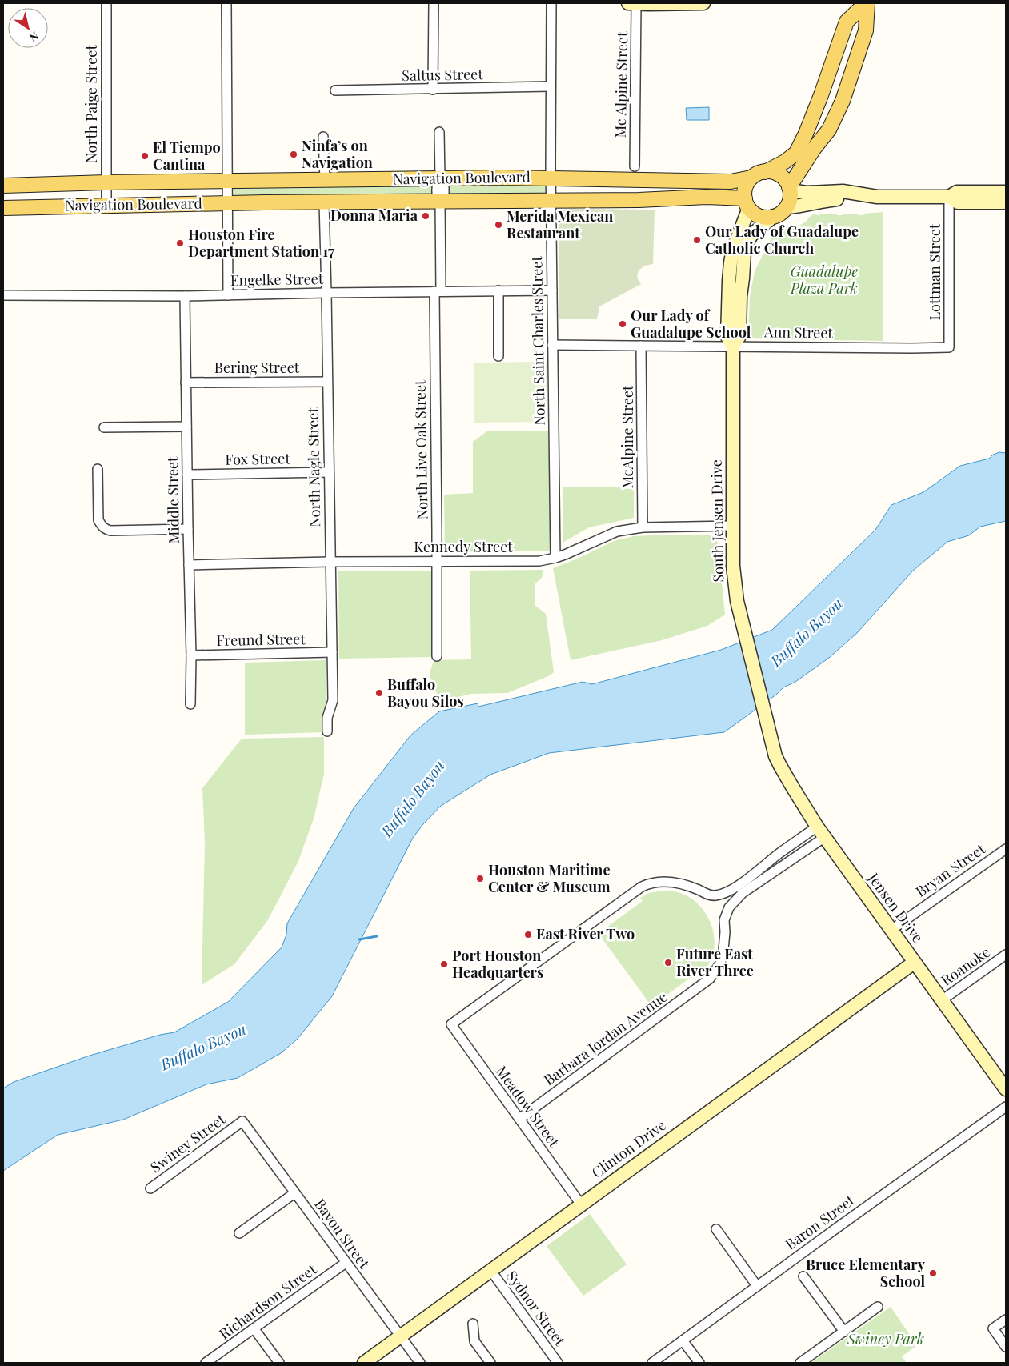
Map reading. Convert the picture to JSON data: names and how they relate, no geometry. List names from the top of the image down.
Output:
{
  "streets": {
    "main road": [
      "Navigation Boulevard",
      "South Jensen Drive",
      "Jensen Drive",
      "Clinton Drive"
    ],
    "street": [
      "Saltus Street",
      "Mc Alpine Street",
      "North Paige Street",
      "Lottman Street",
      "Engelke Street",
      "Ann Street",
      "North Saint Charles Street",
      "Bering Street",
      "McAlpine Street",
      "North Live Oak Street",
      "Fox Street",
      "North Nagle Street",
      "Middle Street",
      "Kennedy Street",
      "Freund Street",
      "Bryan Street",
      "Roanoke",
      "Barbara Jordan Avenue",
      "Meadow Street",
      "Swiney Street",
      "Baron Street",
      "Bayou Street",
      "Richardson Street",
      "Sydnor Street"
    ]
  },
  "crossings": [
    ["Saltus Street", "North Saint Charles Street"],
    ["North Paige Street", "Navigation Boulevard"],
    ["Navigation Boulevard", "North Saint Charles Street"],
    ["Navigation Boulevard", "North Live Oak Street"],
    ["Navigation Boulevard", "North Nagle Street"],
    ["Navigation Boulevard", "South Jensen Drive"],
    ["Lottman Street", "Ann Street"],
    ["Engelke Street", "North Saint Charles Street"],
    ["Engelke Street", "North Live Oak Street"],
    ["Engelke Street", "North Nagle Street"],
    ["Engelke Street", "Middle Street"],
    ["Ann Street", "North Saint Charles Street"],
    ["Ann Street", "McAlpine Street"],
    ["Ann Street", "South Jensen Drive"],
    ["North Saint Charles Street", "Kennedy Street"],
    ["Bering Street", "North Nagle Street"],
    ["Bering Street", "Middle Street"],
    ["McAlpine Street", "Kennedy Street"],
    ["North Live Oak Street", "Kennedy Street"],
    ["Fox Street", "North Nagle Street"],
    ["Fox Street", "Middle Street"],
    ["North Nagle Street", "Kennedy Street"],
    ["North Nagle Street", "Freund Street"],
    ["Middle Street", "Kennedy Street"],
    ["Middle Street", "Freund Street"],
    ["South Jensen Drive", "Kennedy Street"],
    ["South Jensen Drive", "Jensen Drive"],
    ["Bryan Street", "Jensen Drive"],
    ["Jensen Drive", "Roanoke"],
    ["Jensen Drive", "Barbara Jordan Avenue"],
    ["Jensen Drive", "Meadow Street"],
    ["Jensen Drive", "Clinton Drive"],
    ["Barbara Jordan Avenue", "Meadow Street"],
    ["Meadow Street", "Clinton Drive"],
    ["Swiney Street", "Bayou Street"],
    ["Clinton Drive", "Bayou Street"],
    ["Clinton Drive", "Sydnor Street"],
    ["Bayou Street", "Richardson Street"]
  ],
  "water": ["Buffalo Bayou"],
  "parks": ["Guadalupe Plaza Park", "Swiney Park"],
  "places": [
    "Ninfa’s on Navigation",
    "El Tiempo Cantina",
    "Donna Maria",
    "Merida Mexican Restaurant",
    "Our Lady of Guadalupe Catholic Church",
    "Houston Fire Department Station 17",
    "Our Lady of Guadalupe School",
    "Buffalo Bayou Silos",
    "Houston Maritime Center & Museum",
    "East River Two",
    "Future East River Three",
    "Port Houston Headquarters",
    "Bruce Elementary School"
  ],
  "north": "bottom right"
}
